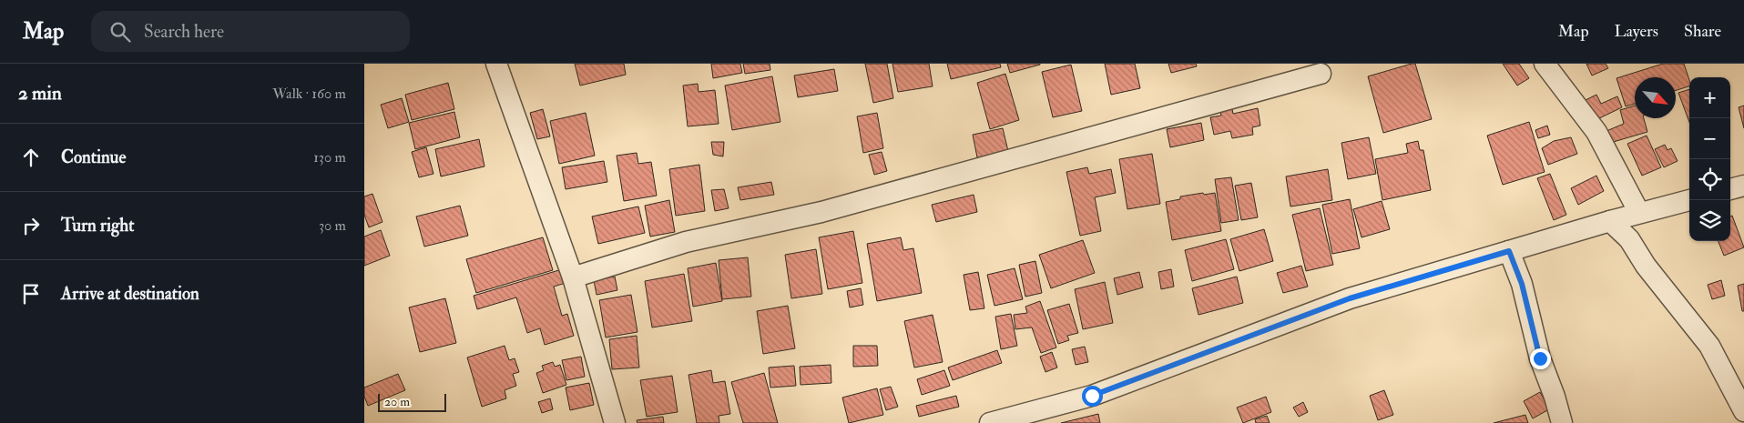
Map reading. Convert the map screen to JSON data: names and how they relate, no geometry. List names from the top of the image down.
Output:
{
  "scale_bar": "20 m",
  "north": "bottom right",
  "page": {
    "header": "Map",
    "search": "Search here",
    "nav": ["Map", "Layers", "Share"],
    "heading": ["2 min", "Walk · 160 m"],
    "map_buttons": ["+", "−"],
    "list": [
      ["Continue", "130 m"],
      ["Turn right", "30 m"],
      "Arrive at destination"
    ],
    "scale": "20 m"
  }
}
